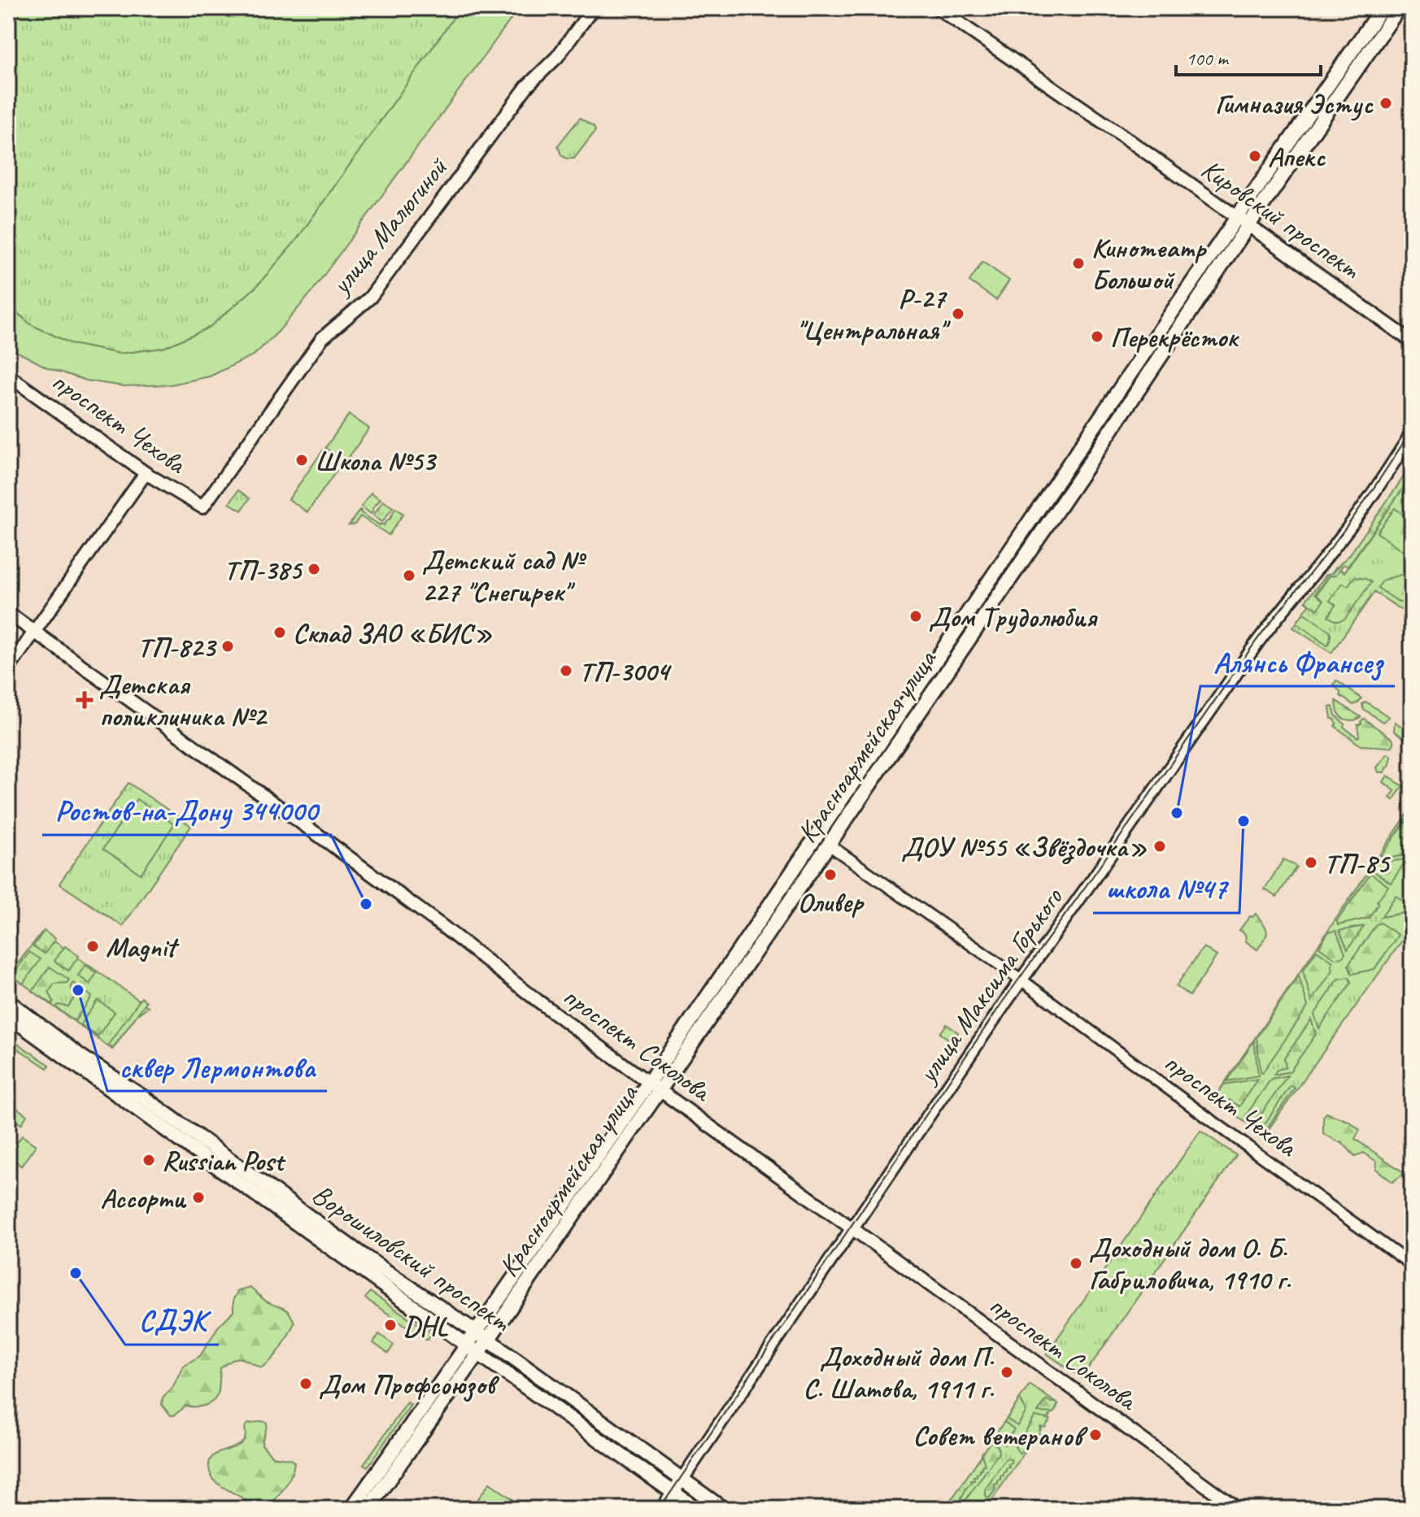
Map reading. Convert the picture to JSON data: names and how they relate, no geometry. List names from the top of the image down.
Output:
{
  "streets": {
    "main road": [
      "Кировский проспект",
      "улица Малюгиной",
      "проспект Чехова",
      "Красноармейская улица",
      "улица Максима Горького",
      "проспект Соколова",
      "Ворошиловский проспект"
    ]
  },
  "crossings": [
    ["Кировский проспект", "Красноармейская улица"],
    ["улица Малюгиной", "проспект Чехова"],
    ["проспект Чехова", "Красноармейская улица"],
    ["проспект Чехова", "улица Максима Горького"],
    ["Красноармейская улица", "проспект Соколова"],
    ["Красноармейская улица", "Ворошиловский проспект"],
    ["улица Максима Горького", "проспект Соколова"],
    ["улица Максима Горького", "Ворошиловский проспект"]
  ],
  "places": {
    "other": [
      "Гимназия Эстус",
      "Апекс",
      "Кинотеатр Большой",
      "Р-27 \"Центральная\"",
      "Перекрёсток",
      "Школа №53",
      "ТП-385",
      "Детский сад № 227 \"Снегирек\"",
      "Дом Трудолюбия",
      "Склад ЗАО «БИС»",
      "ТП-823",
      "ТП-3004",
      "Алянсь Франсез",
      "школа №47",
      "ДОУ №55 «Звёздочка»",
      "ТП-85",
      "Оливер",
      "Ростов-на-Дону 344000",
      "Magnit",
      "сквер Лермонтова",
      "Russian Post",
      "Ассорти",
      "Доходный дом О. Б. Габриловича, 1910 г.",
      "СДЭК",
      "DHL",
      "Доходный дом П. С. Шатова, 1911 г.",
      "Дом Профсоюзов",
      "Совет ветеранов"
    ],
    "health": ["Детская поликлиника №2"]
  },
  "scale_bar": "100 m"
}
